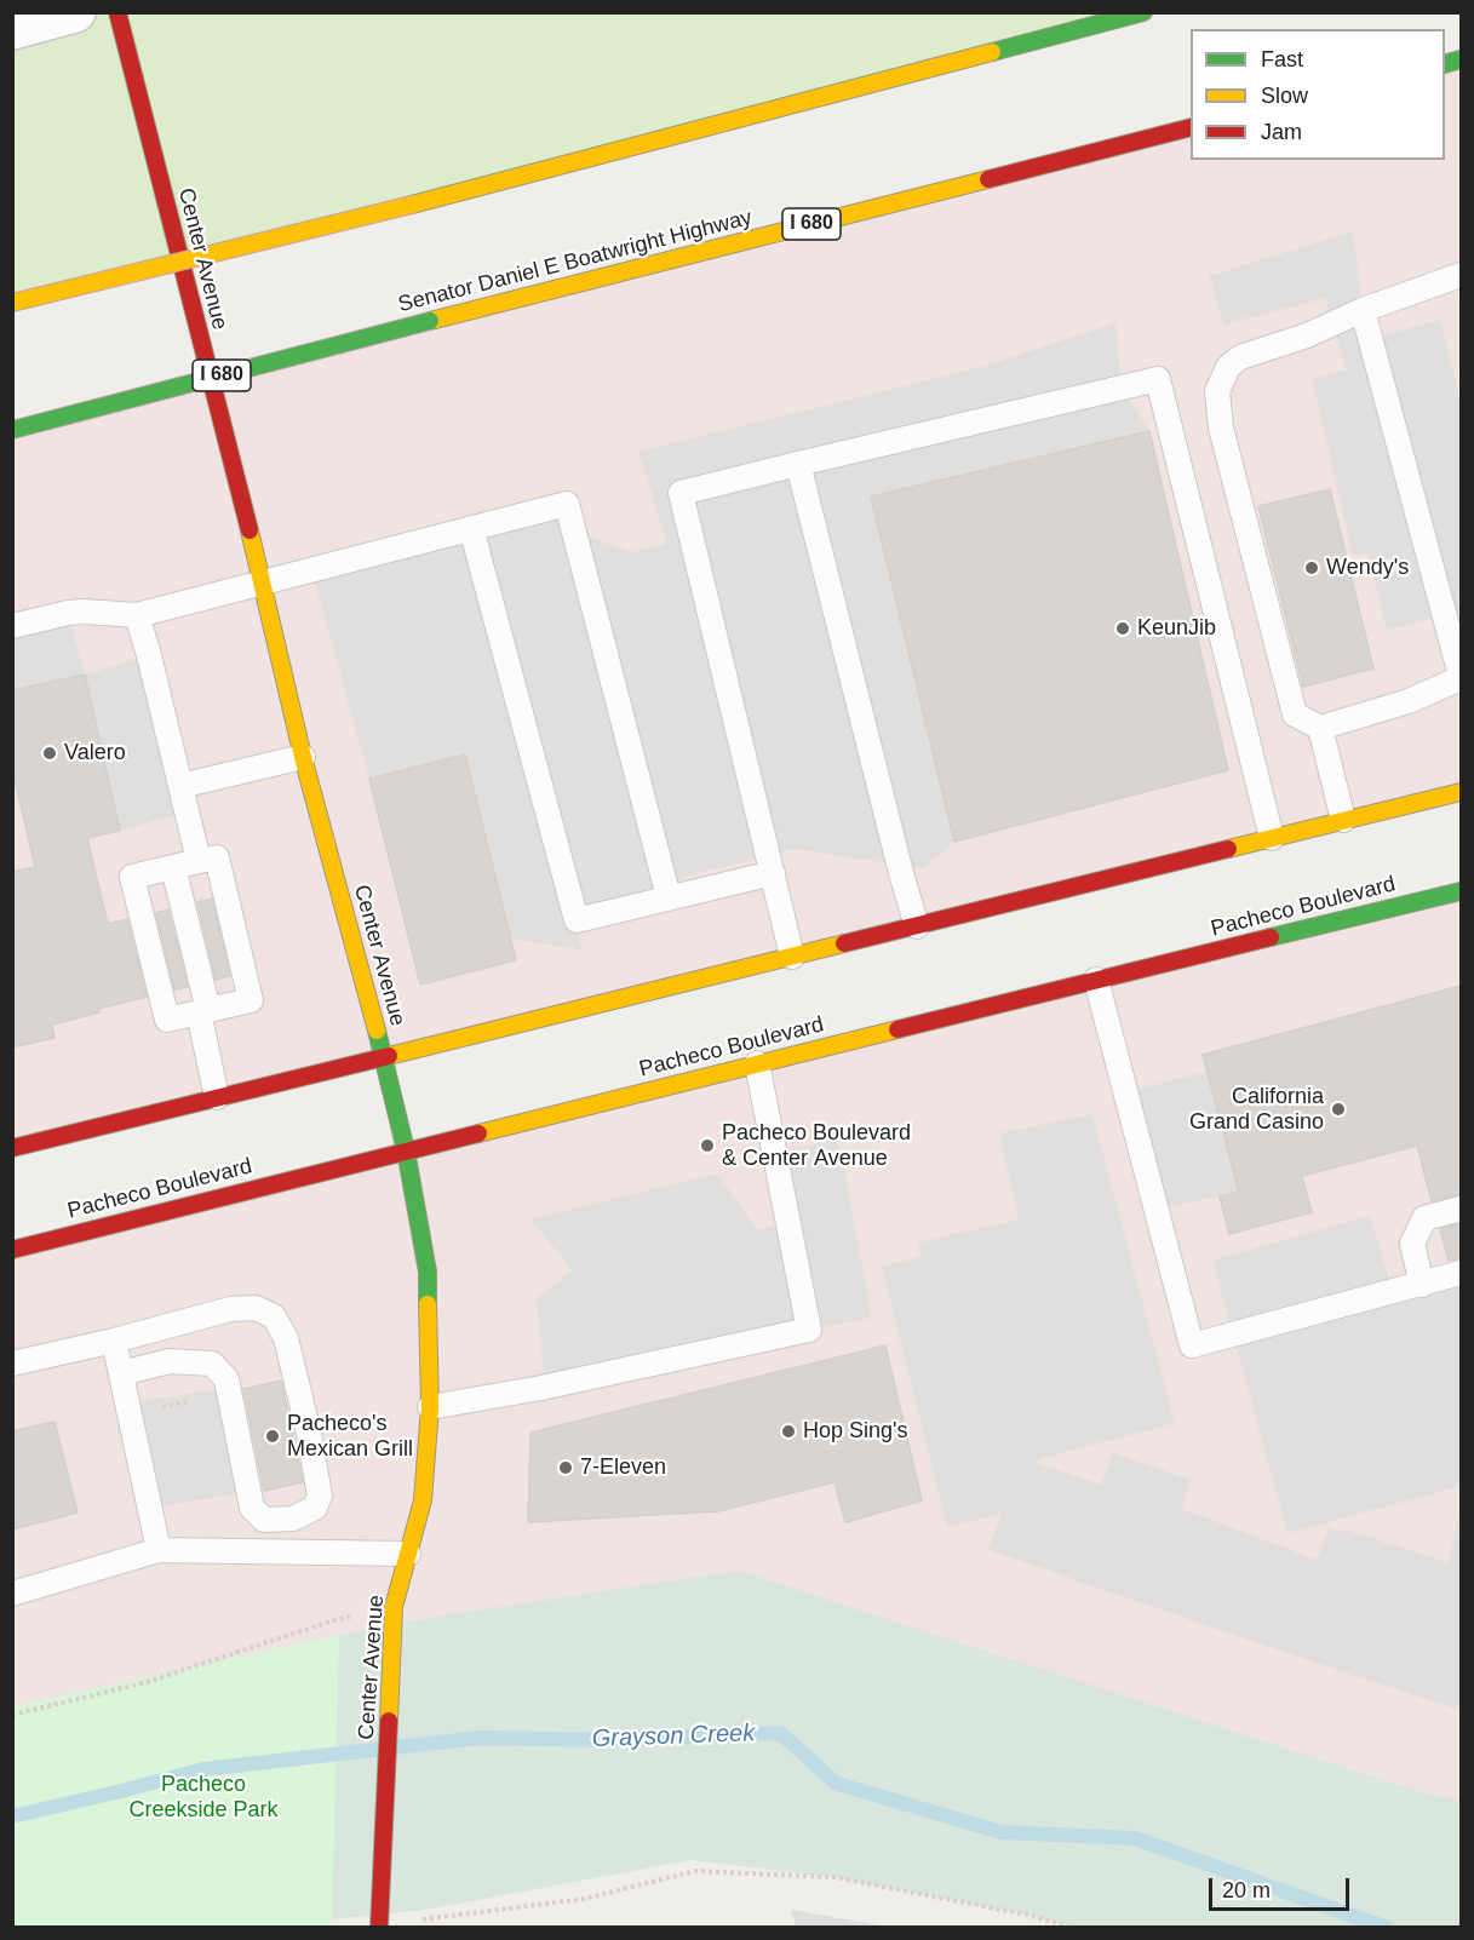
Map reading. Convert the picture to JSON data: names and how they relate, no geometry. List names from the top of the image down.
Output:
{
  "streets": {
    "main road": [
      "I 680",
      "Center Avenue",
      "Senator Daniel E Boatwright Highway",
      "Pacheco Boulevard"
    ]
  },
  "crossings": [
    ["Center Avenue", "Pacheco Boulevard"]
  ],
  "water": ["Grayson Creek"],
  "parks": ["Pacheco Creekside Park"],
  "places": [
    "Wendy's",
    "KeunJib",
    "Valero",
    "California Grand Casino",
    "Pacheco Boulevard & Center Avenue",
    "Hop Sing's",
    "Pacheco's Mexican Grill",
    "7-Eleven"
  ],
  "legend": ["Fast", "Slow", "Jam"],
  "scale_bar": "20 m"
}
